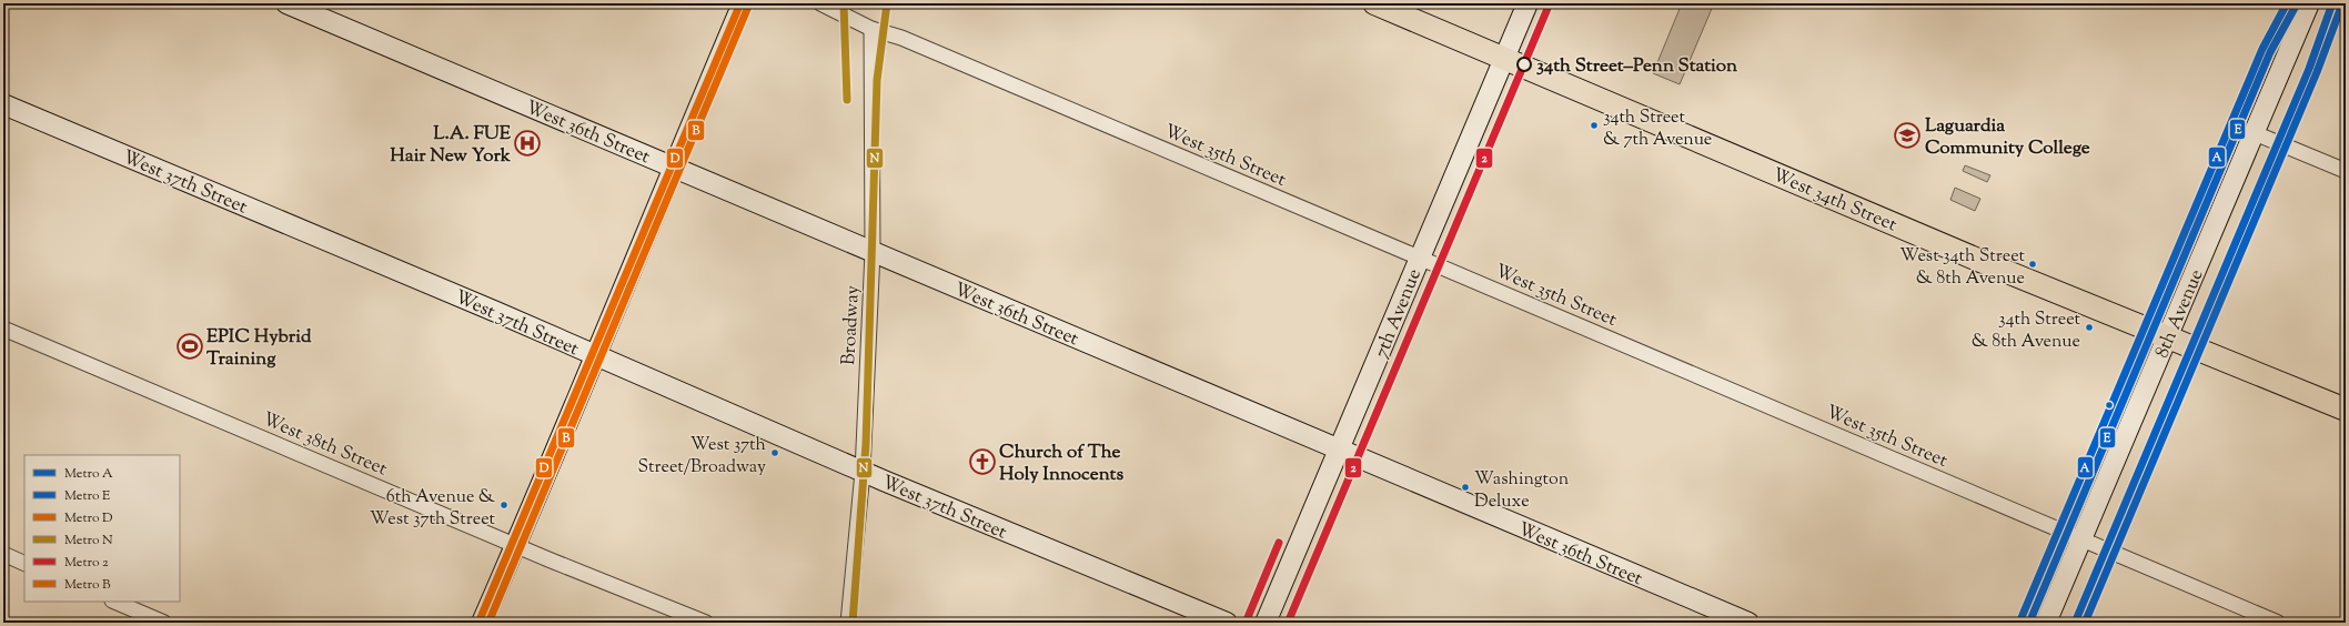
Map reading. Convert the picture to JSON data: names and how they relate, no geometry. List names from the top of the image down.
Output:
{
  "streets": {
    "main road": [
      "West 36th Street",
      "West 37th Street",
      "West 34th Street",
      "7th Avenue",
      "8th Avenue"
    ],
    "street": ["West 35th Street", "Broadway", "West 38th Street"]
  },
  "crossings": [
    ["West 36th Street", "7th Avenue"],
    ["West 36th Street", "Broadway"],
    ["West 35th Street", "7th Avenue"],
    ["West 35th Street", "8th Avenue"],
    ["West 35th Street", "Broadway"],
    ["West 37th Street", "Broadway"],
    ["West 34th Street", "7th Avenue"],
    ["West 34th Street", "8th Avenue"]
  ],
  "places": {
    "other": [
      "34th Street–Penn Station",
      "34th Street & 7th Avenue",
      "West 34th Street & 8th Avenue",
      "34th Street & 8th Avenue",
      "West 37th Street/Broadway",
      "Washington Deluxe",
      "6th Avenue & West 37th Street"
    ],
    "school or university": ["Laguardia Community College"],
    "hospital": ["L.A. FUE Hair New York"],
    "sports": ["EPIC Hybrid Training"],
    "church": ["Church of The Holy Innocents"]
  },
  "lines": [
    "metro line A",
    "metro line D",
    "metro line N",
    "metro line 2",
    "metro line E",
    "metro line B"
  ],
  "legend": [
    "Metro A",
    "Metro E",
    "Metro D",
    "Metro N",
    "Metro 2",
    "Metro B"
  ]
}
